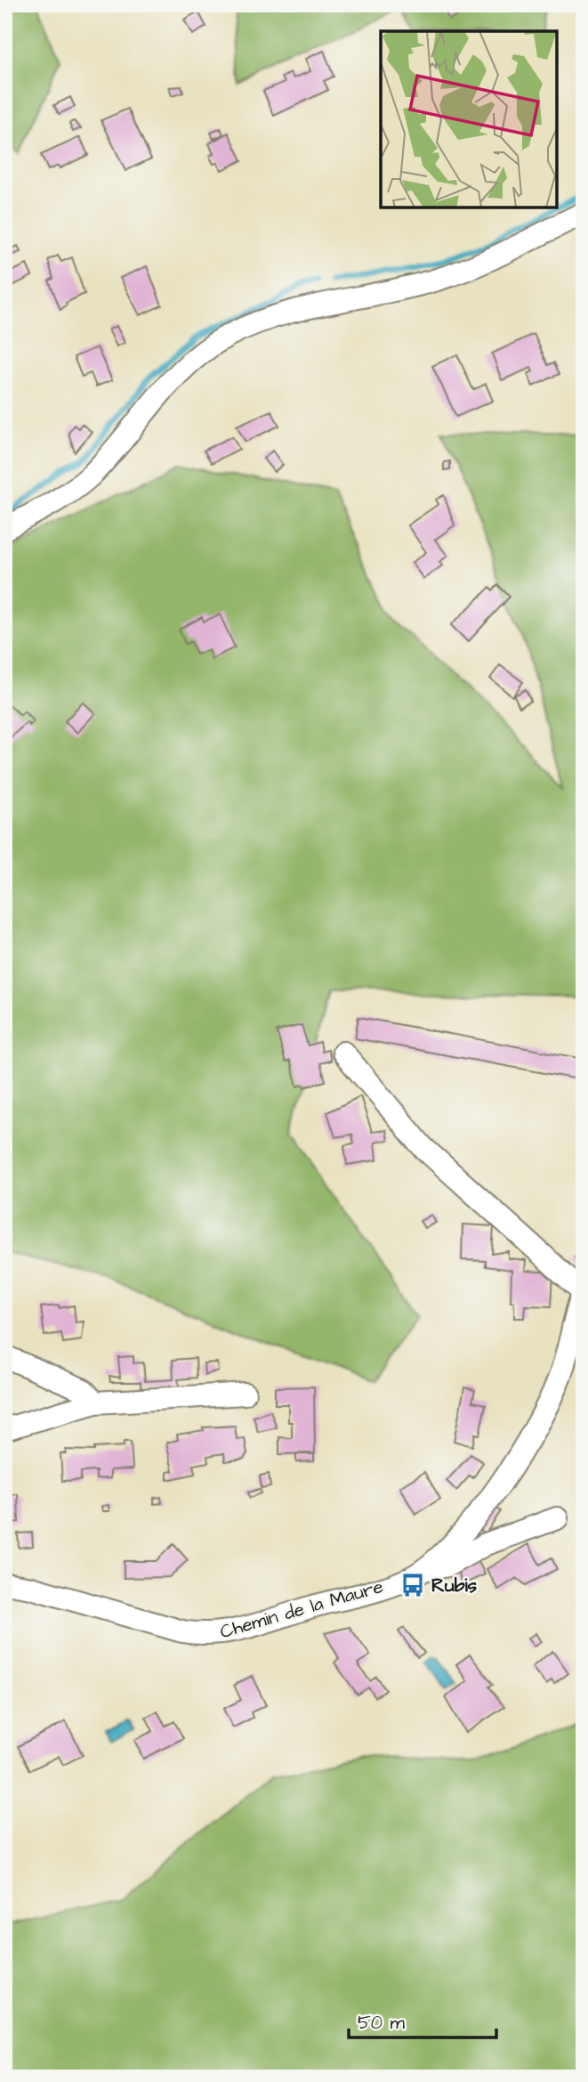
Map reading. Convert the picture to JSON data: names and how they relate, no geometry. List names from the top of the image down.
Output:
{
  "streets": {
    "street": ["Chemin de la Maure"]
  },
  "places": {
    "bus stop": ["Rubis"]
  },
  "scale_bar": "50 m"
}
